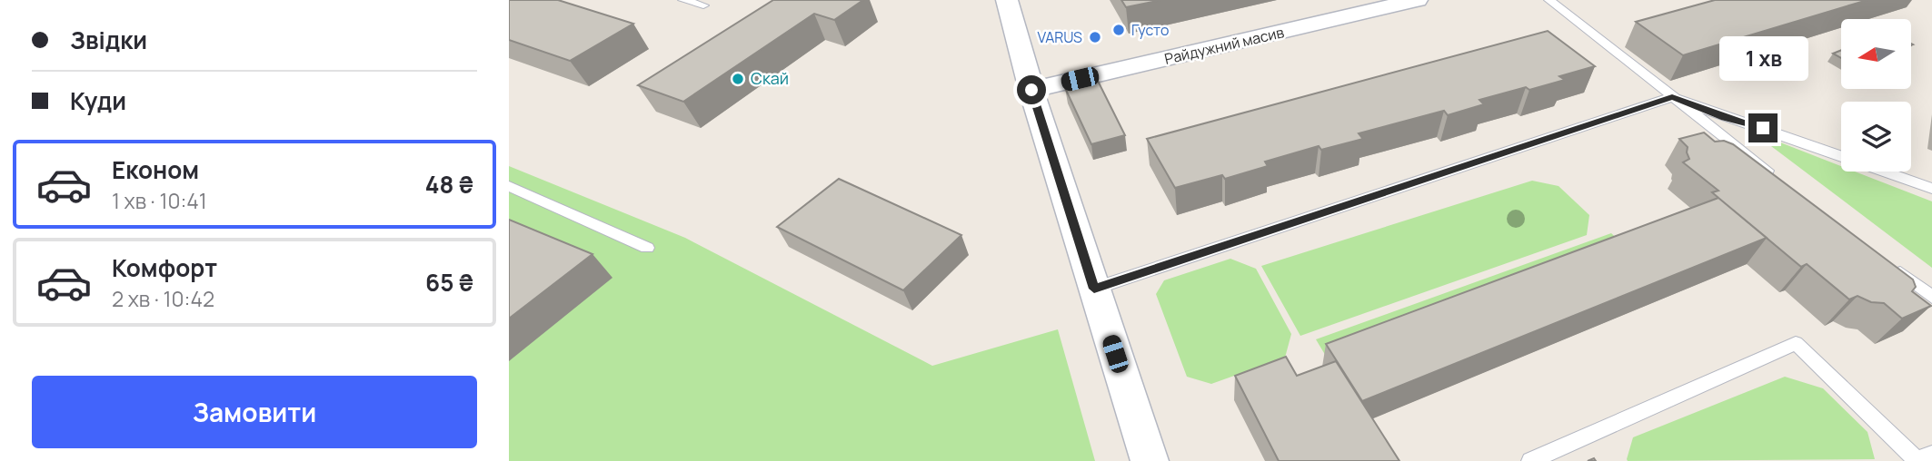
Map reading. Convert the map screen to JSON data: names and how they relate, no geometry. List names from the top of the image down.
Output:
{
  "streets": {
    "street": ["Райдужний масив"]
  },
  "places": ["Густо", "VARUS", "Скай"],
  "north": "left",
  "page": {
    "banner": ["Звідки", "Куди"],
    "bubble": "1 хв",
    "list": [
      {
        "name": "Економ",
        "note": "1 хв · 10:41",
        "value": "48 ₴"
      },
      {
        "name": "Комфорт",
        "note": "2 хв · 10:42",
        "value": "65 ₴"
      }
    ],
    "buttons": "Замовити"
  }
}
